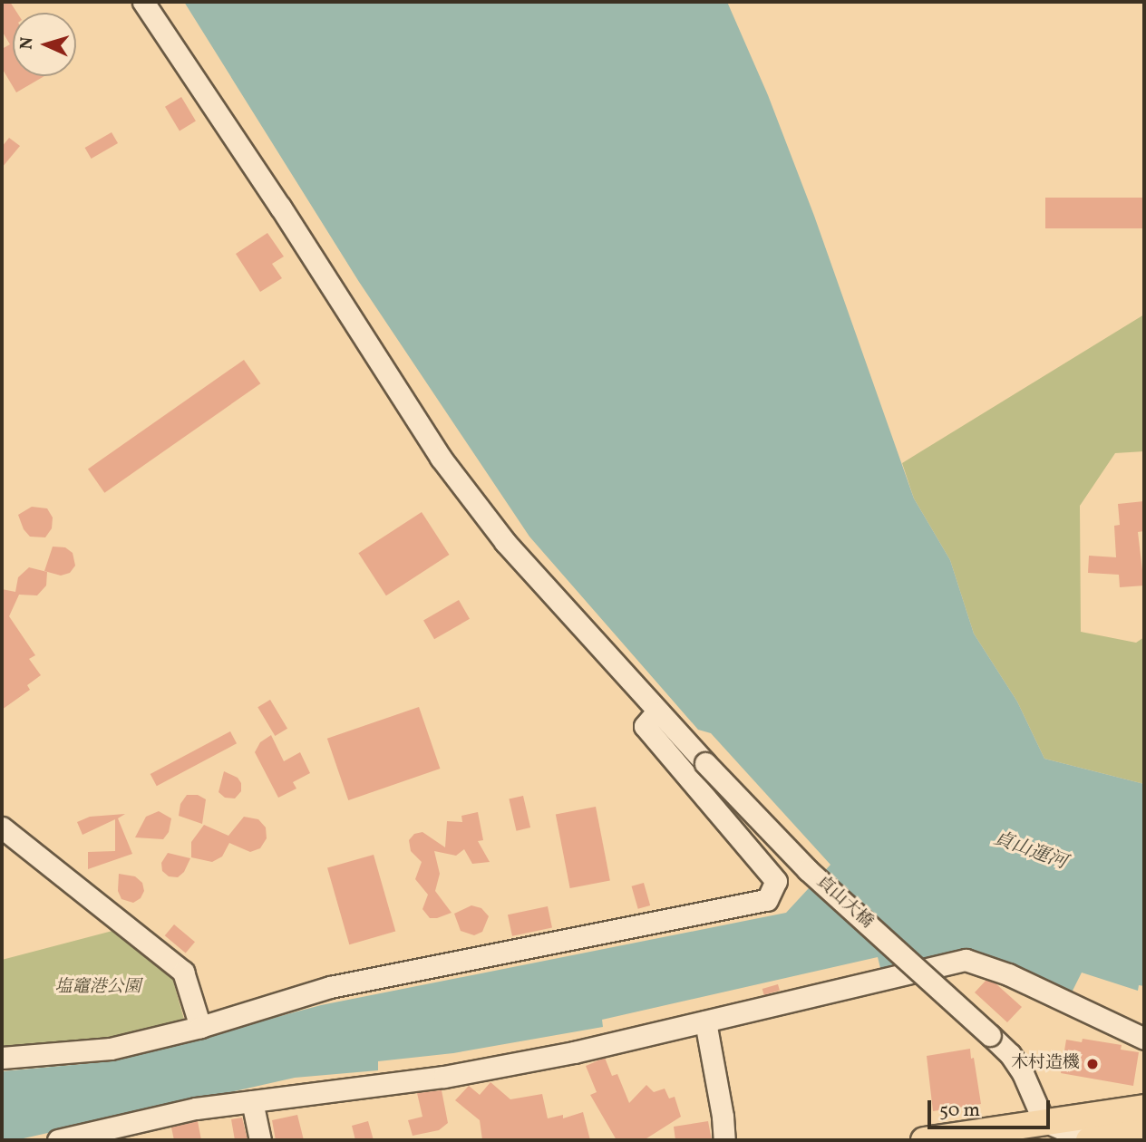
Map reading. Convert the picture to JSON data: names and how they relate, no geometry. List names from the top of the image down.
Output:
{
  "streets": {
    "street": ["貞山大橋"]
  },
  "water": ["貞山運河"],
  "parks": ["塩竈港公園"],
  "places": ["木村造機"],
  "scale_bar": "50 m",
  "north": "left"
}
